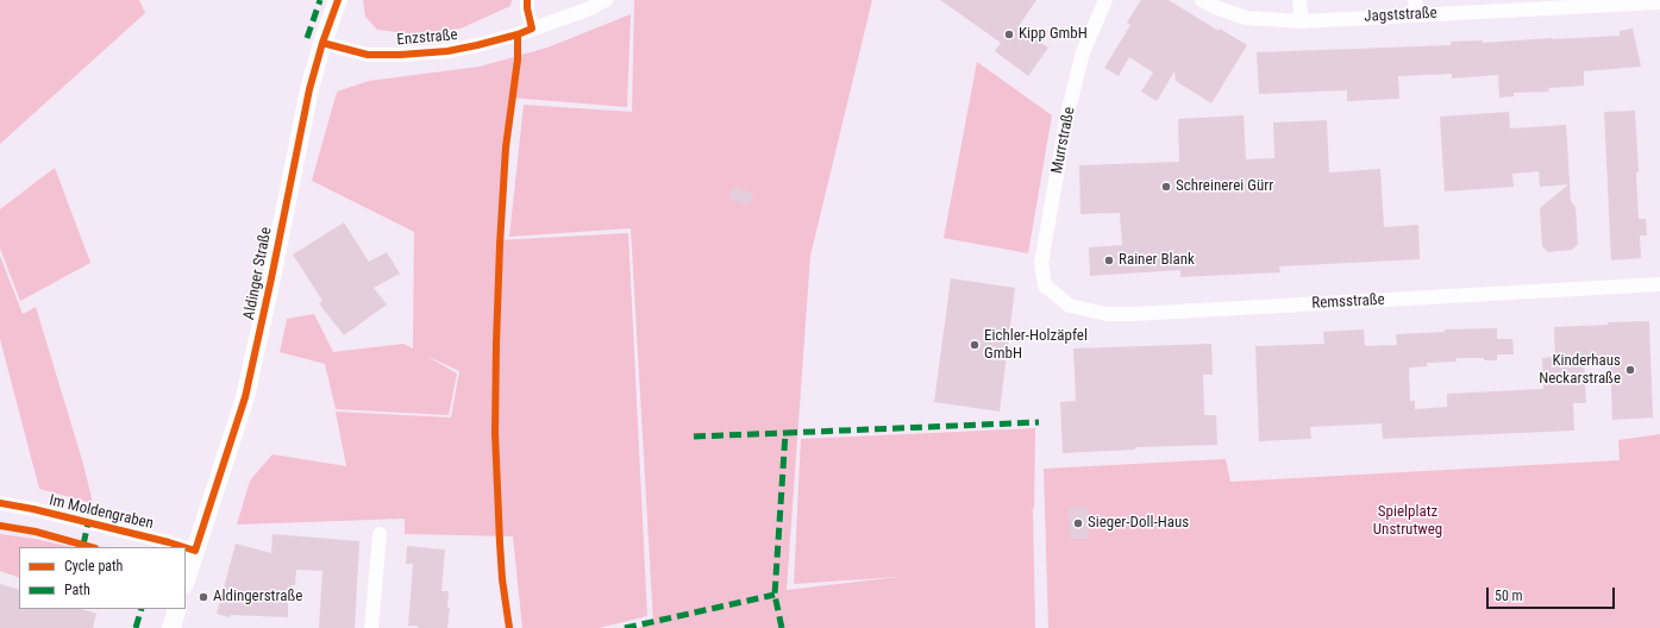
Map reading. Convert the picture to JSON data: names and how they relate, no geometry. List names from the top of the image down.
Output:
{
  "streets": {
    "main road": ["Aldinger Straße"],
    "street": [
      "Jagststraße",
      "Enzstraße",
      "Murrstraße",
      "Remsstraße",
      "Im Moldengraben"
    ]
  },
  "crossings": [
    ["Enzstraße", "Aldinger Straße"],
    ["Murrstraße", "Remsstraße"],
    ["Aldinger Straße", "Im Moldengraben"]
  ],
  "parks": ["Spielplatz Unstrutweg"],
  "places": [
    "Kipp GmbH",
    "Schreinerei Gürr",
    "Rainer Blank",
    "Eichler-Holzäpfel GmbH",
    "Kinderhaus Neckarstraße",
    "Sieger-Doll-Haus",
    "Aldingerstraße"
  ],
  "legend": ["Cycle path", "Path"],
  "scale_bar": "50 m"
}
